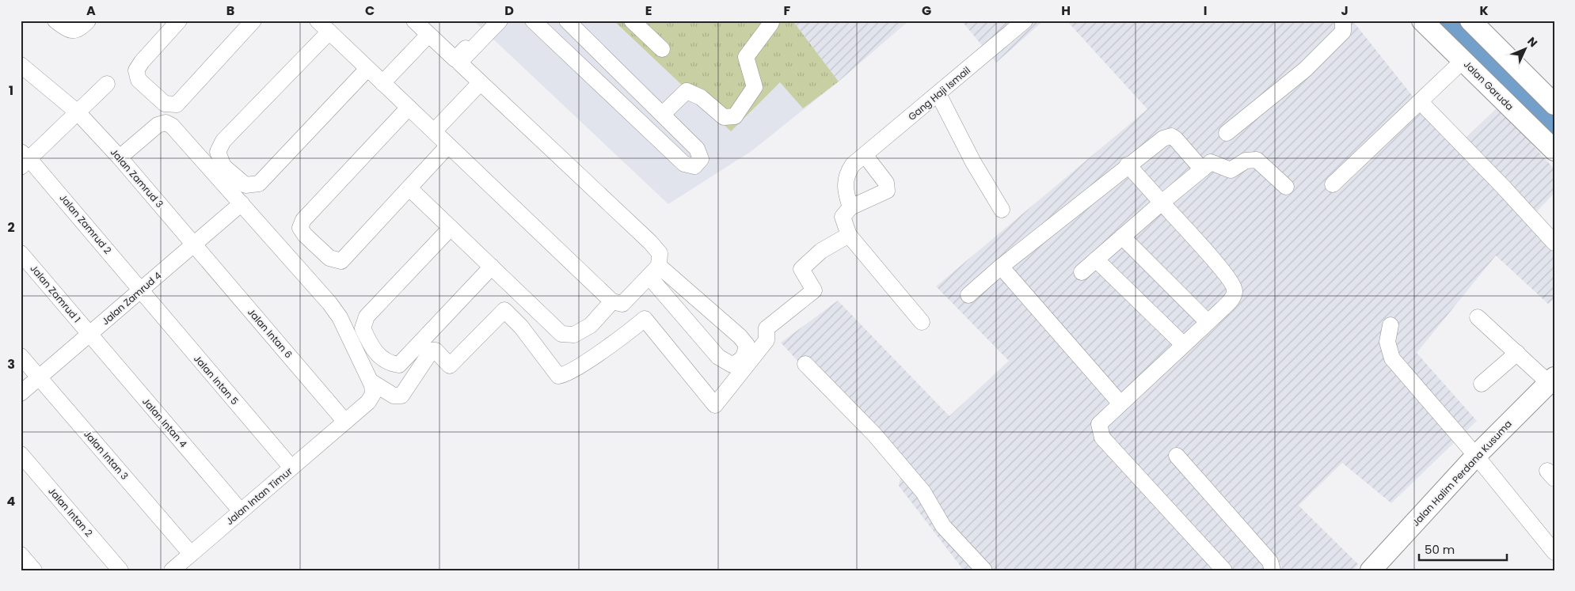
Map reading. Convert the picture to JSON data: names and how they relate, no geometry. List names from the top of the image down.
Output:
{
  "streets": {
    "main road": ["Jalan Garuda", "Jalan Halim Perdana Kusuma"],
    "street": [
      "Gang Haji Ismail",
      "Jalan Zamrud 3",
      "Jalan Zamrud 2",
      "Jalan Zamrud 1",
      "Jalan Zamrud 4",
      "Jalan Intan 6",
      "Jalan Intan 5",
      "Jalan Intan 4",
      "Jalan Intan 3",
      "Jalan Intan Timur",
      "Jalan Intan 2"
    ]
  },
  "crossings": [
    ["Jalan Zamrud 3", "Jalan Zamrud 4"],
    ["Jalan Zamrud 3", "Jalan Intan 6"],
    ["Jalan Zamrud 2", "Jalan Zamrud 4"],
    ["Jalan Zamrud 2", "Jalan Intan 5"],
    ["Jalan Zamrud 1", "Jalan Zamrud 4"],
    ["Jalan Zamrud 1", "Jalan Intan 4"],
    ["Jalan Zamrud 4", "Jalan Intan 6"],
    ["Jalan Zamrud 4", "Jalan Intan 5"],
    ["Jalan Zamrud 4", "Jalan Intan 4"],
    ["Jalan Zamrud 4", "Jalan Intan 3"],
    ["Jalan Intan 6", "Jalan Intan Timur"],
    ["Jalan Intan 5", "Jalan Intan Timur"],
    ["Jalan Intan 4", "Jalan Intan Timur"],
    ["Jalan Intan 3", "Jalan Intan Timur"]
  ],
  "scale_bar": "50 m",
  "north": "top right",
  "grid": {
    "columns": [
      "A",
      "B",
      "C",
      "D",
      "E",
      "F",
      "G",
      "H",
      "I",
      "J",
      "K"
    ],
    "rows": [
      "1",
      "2",
      "3",
      "4"
    ]
  }
}
